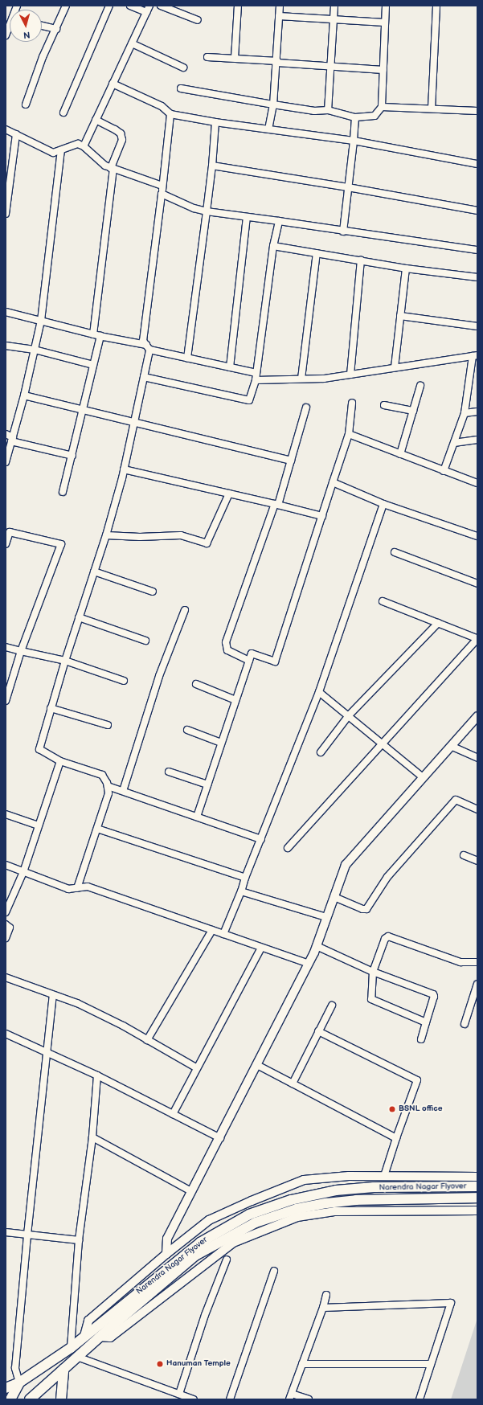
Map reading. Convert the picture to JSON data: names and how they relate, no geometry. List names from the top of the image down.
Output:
{
  "streets": {
    "main road": ["Narendra Nagar Flyover"]
  },
  "places": ["BSNL office", "Hanuman Temple"],
  "north": "bottom"
}
